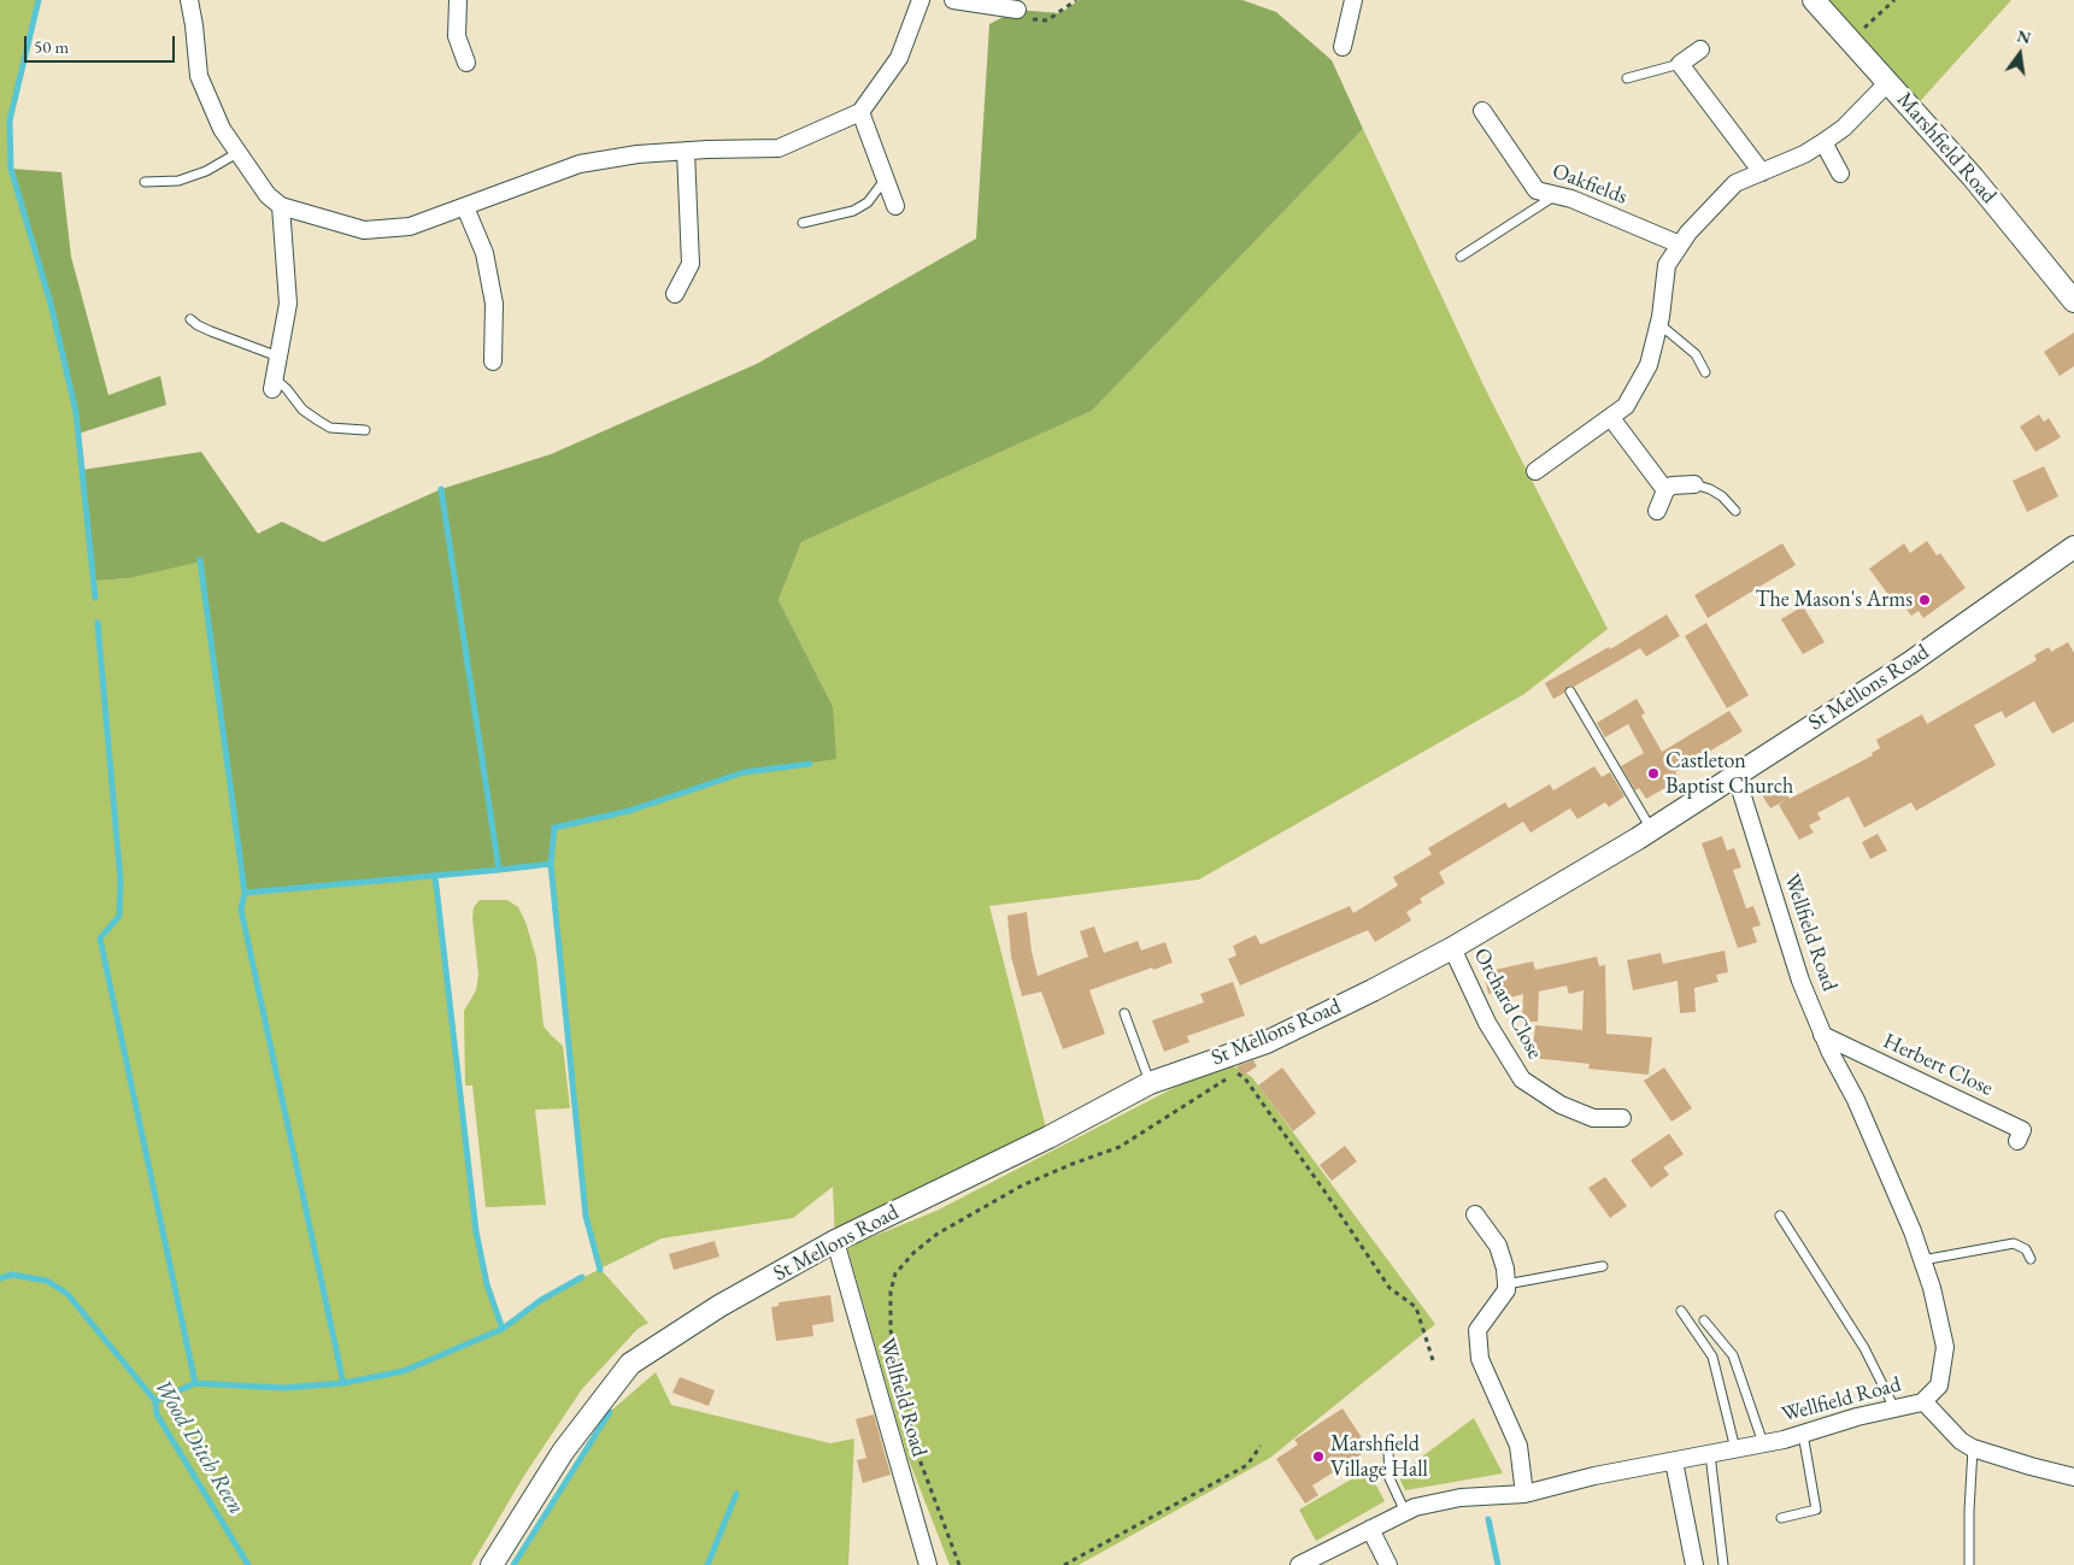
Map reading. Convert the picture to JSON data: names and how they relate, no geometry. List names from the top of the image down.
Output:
{
  "streets": {
    "street": [
      "Marshfield Road",
      "Oakfields",
      "St Mellons Road",
      "Wellfield Road",
      "Orchard Close",
      "Herbert Close"
    ]
  },
  "crossings": [
    ["St Mellons Road", "Wellfield Road"],
    ["St Mellons Road", "Orchard Close"],
    ["Wellfield Road", "Herbert Close"]
  ],
  "water": ["Wood Ditch Reen"],
  "places": ["The Mason's Arms", "Castleton Baptist Church", "Marshfield Village Hall"],
  "scale_bar": "50 m",
  "north": "top"
}
